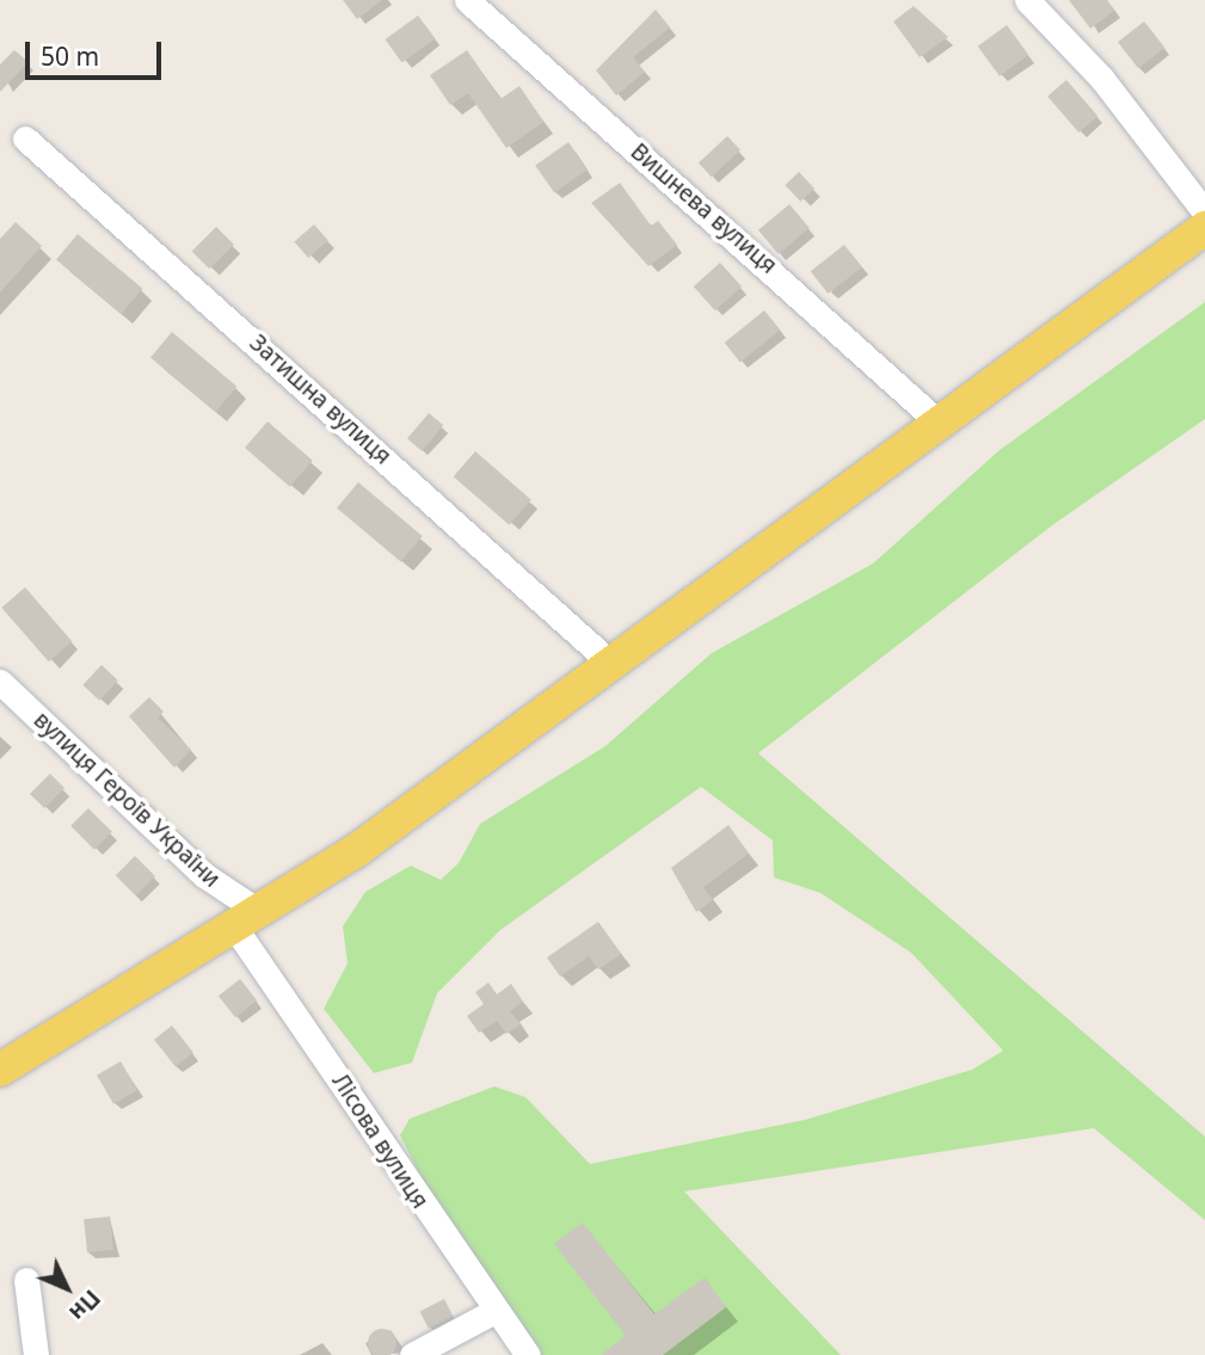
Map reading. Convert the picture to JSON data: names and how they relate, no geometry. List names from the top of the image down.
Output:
{
  "streets": {
    "street": [
      "Вишнева вулиця",
      "Затишна вулиця",
      "вулиця Героїв України",
      "Лісова вулиця"
    ]
  },
  "crossings": [
    ["вулиця Героїв України", "Лісова вулиця"]
  ],
  "scale_bar": "50 m",
  "north": "bottom right"
}
